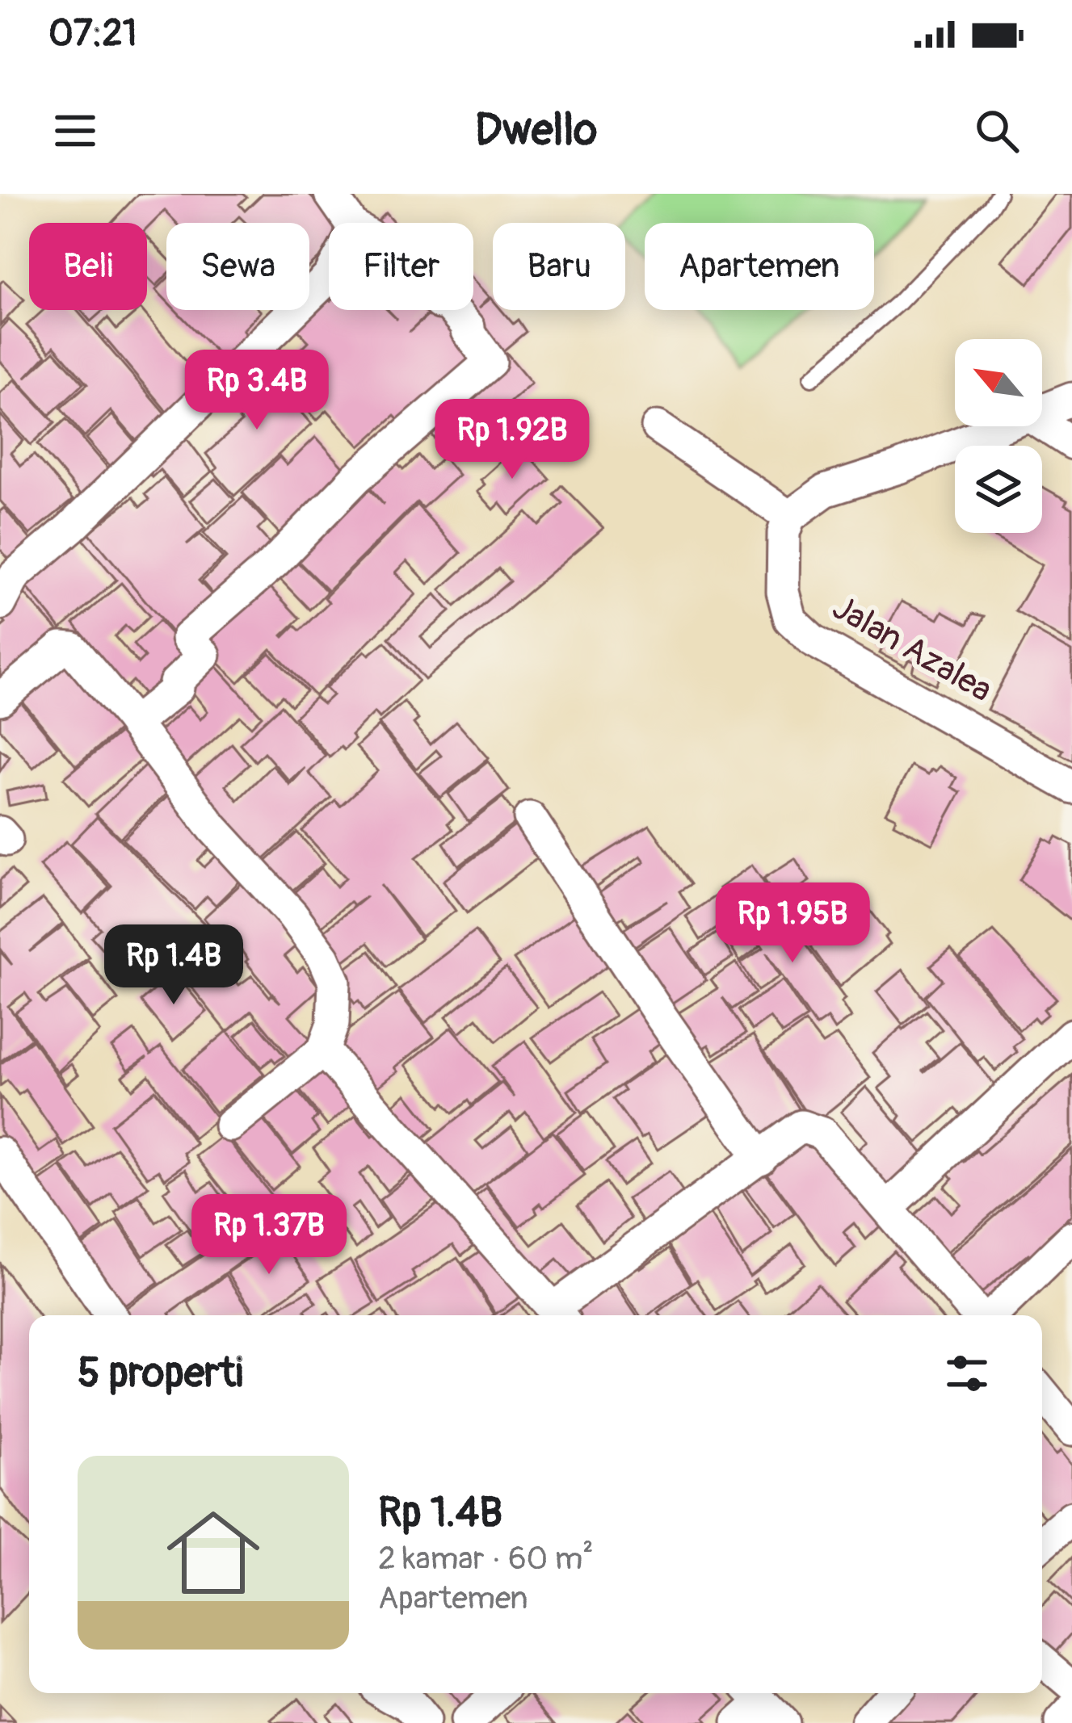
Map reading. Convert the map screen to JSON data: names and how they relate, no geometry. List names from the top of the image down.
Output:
{
  "streets": {
    "street": ["Jalan Azalea"]
  },
  "north": "top left",
  "page": {
    "status": "07:21",
    "header": "Dwello",
    "chip": [
      "Beli",
      "Sewa",
      "Filter",
      "Baru",
      "Apartemen"
    ],
    "price": [
      "Rp 3.4B",
      "Rp 1.92B",
      "Rp 1.95B",
      "Rp 1.4B",
      "Rp 1.37B"
    ],
    "heading": "5 properti",
    "list": [
      {
        "name": "Rp 1.4B",
        "note": "2 kamar · 60 m² · Apartemen"
      }
    ]
  }
}
